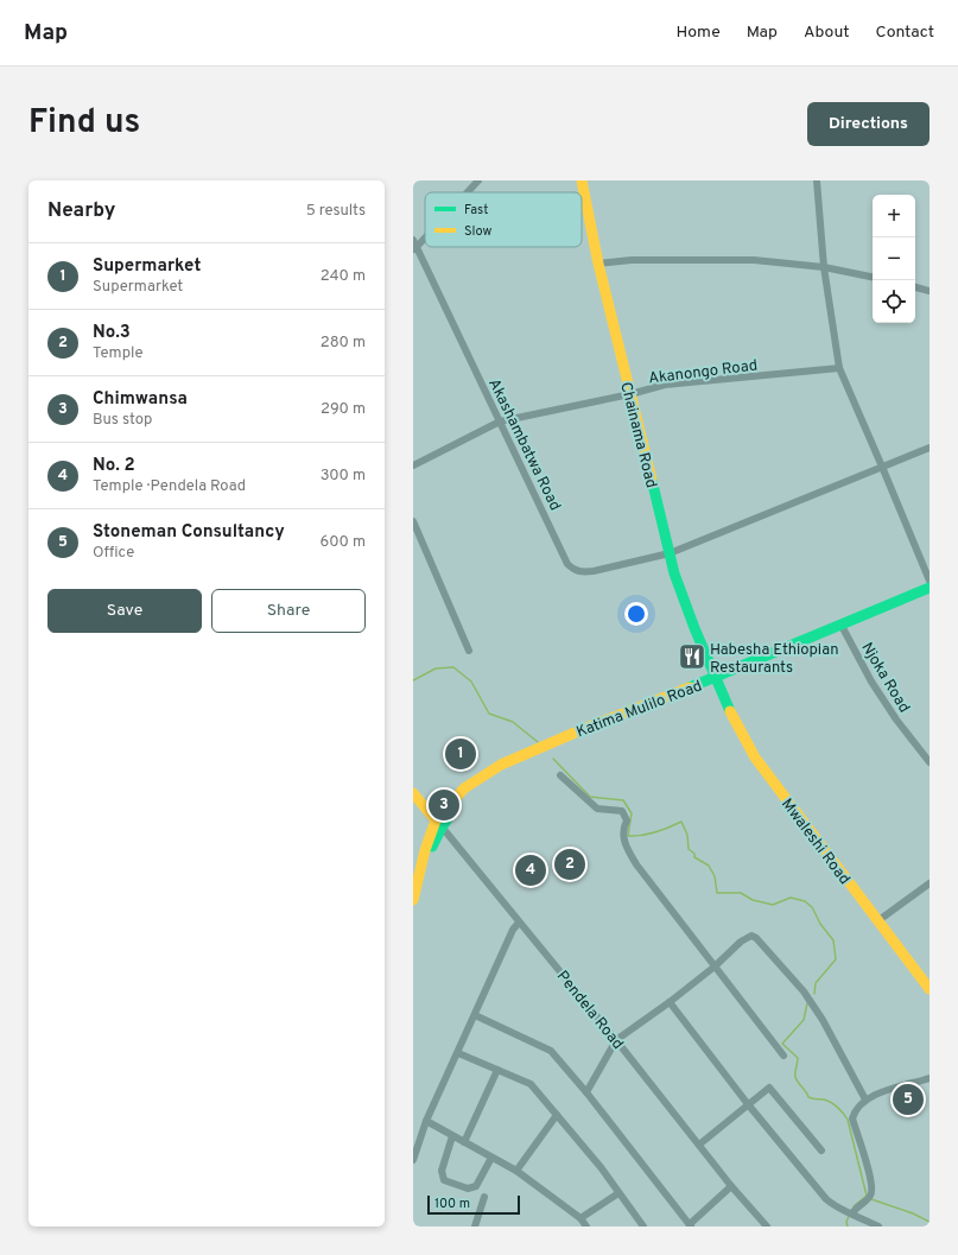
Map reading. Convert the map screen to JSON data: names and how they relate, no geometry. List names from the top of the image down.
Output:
{
  "streets": {
    "street": [
      "Akanongo Road",
      "Chainama Road",
      "Akashambatwa Road",
      "Njoka Road",
      "Katima Mulilo Road",
      "Mwaleshi Road",
      "Pendela Road"
    ]
  },
  "crossings": [
    ["Akanongo Road", "Chainama Road"],
    ["Akanongo Road", "Akashambatwa Road"],
    ["Chainama Road", "Akashambatwa Road"],
    ["Chainama Road", "Katima Mulilo Road"],
    ["Chainama Road", "Mwaleshi Road"],
    ["Njoka Road", "Katima Mulilo Road"],
    ["Katima Mulilo Road", "Mwaleshi Road"],
    ["Katima Mulilo Road", "Pendela Road"]
  ],
  "places": {
    "restaurant": ["Habesha Ethiopian Restaurants"]
  },
  "legend": ["Fast", "Slow"],
  "scale_bar": "100 m",
  "page": {
    "header": "Map",
    "nav": [
      "Home",
      "Map",
      "About",
      "Contact"
    ],
    "title": "Find us",
    "buttons": [
      "Directions",
      ["Save", "Share"]
    ],
    "heading": ["Nearby", "5 results"],
    "map_buttons": ["+", "−"],
    "list": [
      {
        "mark": "1",
        "name": "Supermarket",
        "note": "Supermarket",
        "value": "240 m"
      },
      {
        "mark": "2",
        "name": "No.3",
        "note": "Temple",
        "value": "280 m"
      },
      {
        "mark": "3",
        "name": "Chimwansa",
        "note": "Bus stop",
        "value": "290 m"
      },
      {
        "mark": "4",
        "name": "No. 2",
        "note": "Temple · Pendela Road",
        "value": "300 m"
      },
      {
        "mark": "5",
        "name": "Stoneman Consultancy",
        "note": "Office",
        "value": "600 m"
      }
    ],
    "pins": [
      "1",
      "3",
      "2",
      "4",
      "5"
    ],
    "scale": "100 m"
  }
}
